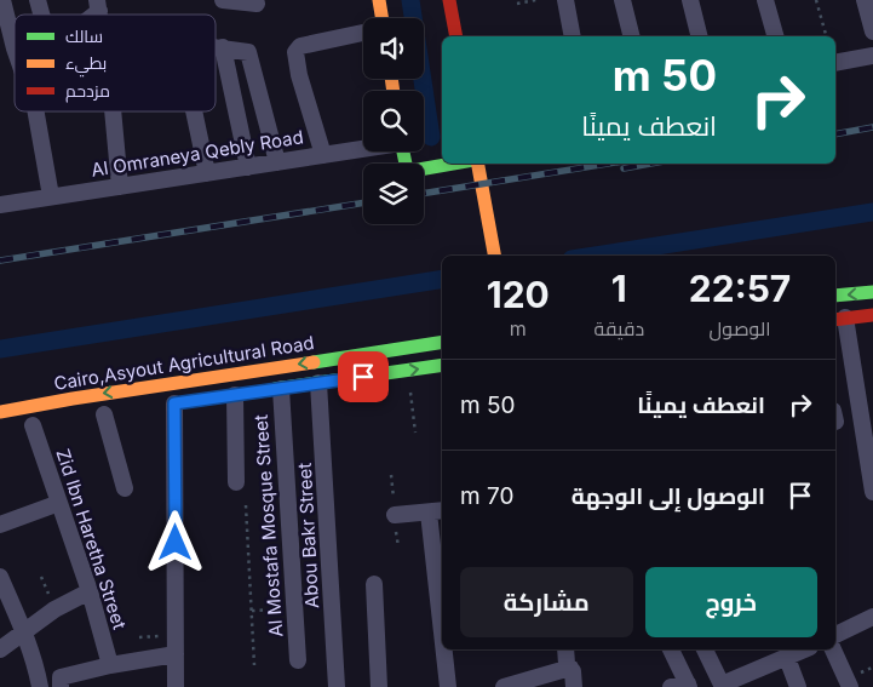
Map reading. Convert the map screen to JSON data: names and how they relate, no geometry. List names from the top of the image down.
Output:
{
  "streets": {
    "main road": ["Cairo,Asyout Agricultural Road"],
    "street": [
      "Al Omraneya Qebly Road",
      "Al Mostafa Mosque Street",
      "Abou Bakr Street",
      "Zid Ibn Haretha Street"
    ]
  },
  "legend": ["سالك", "بطيء", "مزدحم"],
  "page": {
    "turn": ["50 m", "انعطف يمينًا"],
    "eta": [
      "22:57",
      "الوصول",
      "1",
      "دقيقة",
      "120",
      "m"
    ],
    "list": [
      {
        "name": "انعطف يمينًا",
        "value": "50 m"
      },
      {
        "name": "الوصول إلى الوجهة",
        "value": "70 m"
      }
    ],
    "buttons": ["خروج", "مشاركة"]
  }
}
